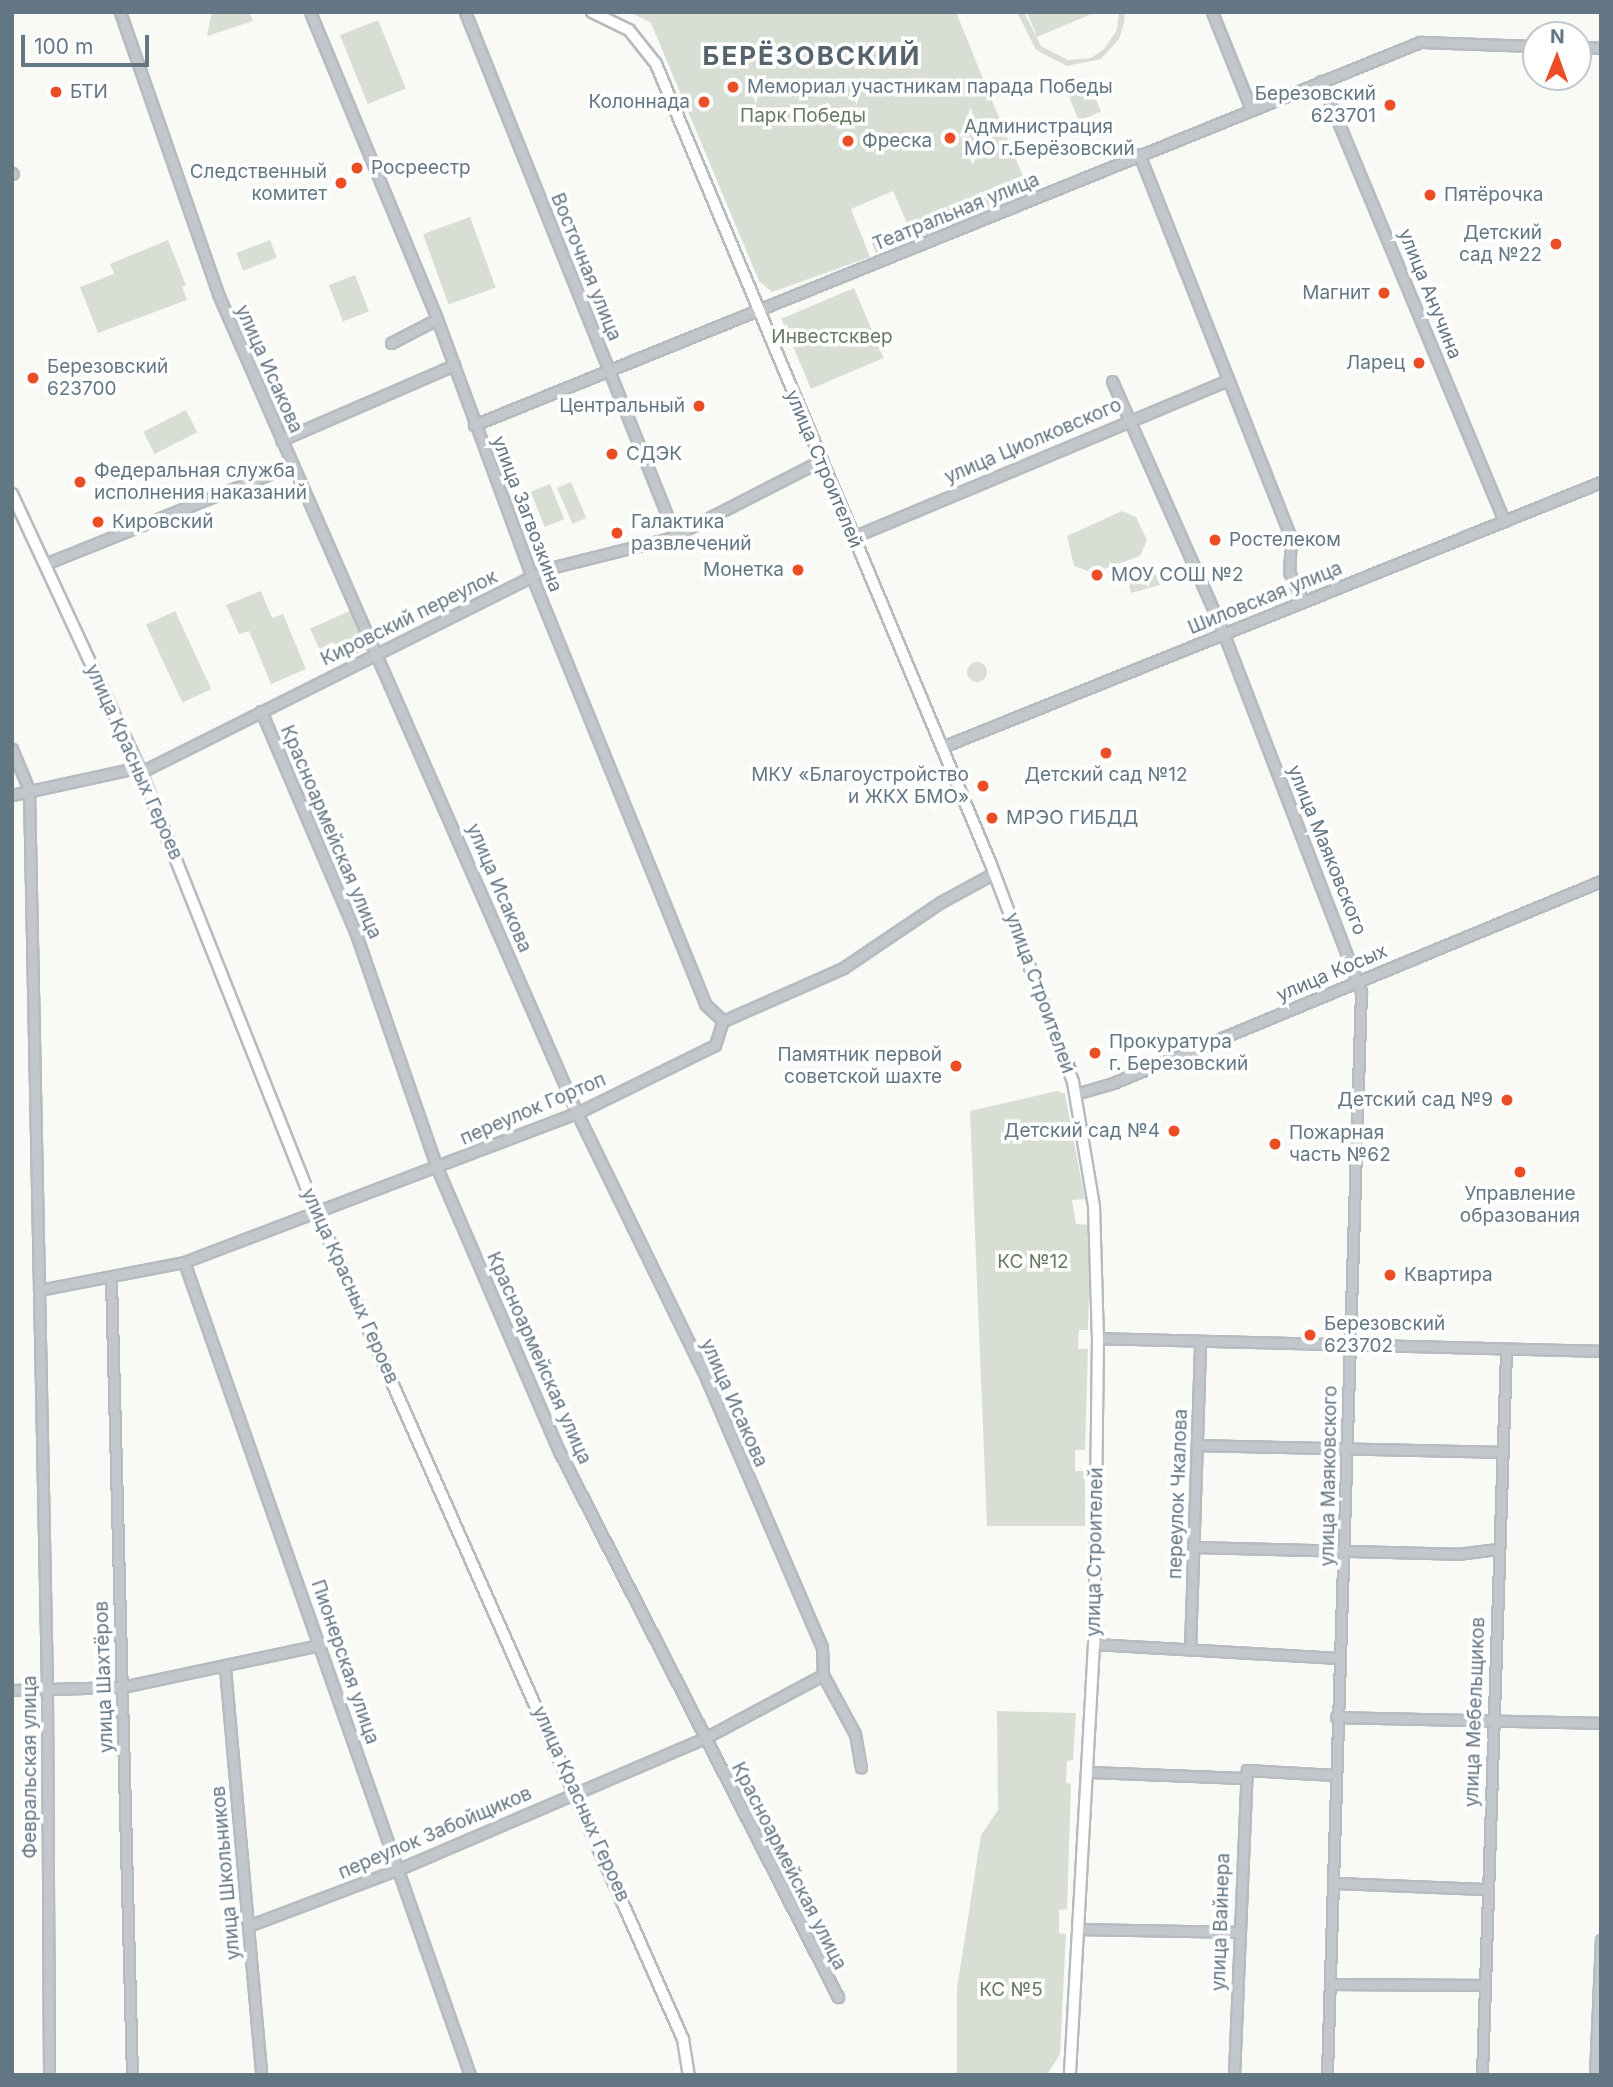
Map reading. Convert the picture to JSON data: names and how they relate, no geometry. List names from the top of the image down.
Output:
{
  "streets": {
    "main road": ["улица Строителей", "улица Красных Героев"],
    "street": [
      "Театральная улица",
      "Восточная улица",
      "улица Анучина",
      "улица Исакова",
      "улица Циолковского",
      "улица Загвозкина",
      "Шиловская улица",
      "Кировский переулок",
      "Красноармейская улица",
      "улица Маяковского",
      "улица Косых",
      "переулок Гортоп",
      "переулок Чкалова",
      "Пионерская улица",
      "улица Шахтёров",
      "улица Мебельщиков",
      "Февральская улица",
      "переулок Забойщиков",
      "улица Школьников",
      "улица Вайнера"
    ]
  },
  "crossings": [
    ["Театральная улица", "Восточная улица"],
    ["Театральная улица", "улица Анучина"],
    ["Театральная улица", "улица Строителей"],
    ["Театральная улица", "улица Загвозкина"],
    ["Восточная улица", "Кировский переулок"],
    ["улица Анучина", "Шиловская улица"],
    ["улица Исакова", "Кировский переулок"],
    ["улица Исакова", "переулок Гортоп"],
    ["улица Исакова", "переулок Забойщиков"],
    ["улица Циолковского", "улица Строителей"],
    ["улица Циолковского", "улица Маяковского"],
    ["улица Строителей", "Шиловская улица"],
    ["улица Строителей", "Кировский переулок"],
    ["улица Строителей", "улица Косых"],
    ["улица Загвозкина", "Кировский переулок"],
    ["улица Загвозкина", "переулок Гортоп"],
    ["Шиловская улица", "улица Маяковского"],
    ["Кировский переулок", "улица Красных Героев"],
    ["Кировский переулок", "Красноармейская улица"],
    ["Кировский переулок", "Февральская улица"],
    ["улица Красных Героев", "переулок Гортоп"],
    ["улица Красных Героев", "переулок Забойщиков"],
    ["Красноармейская улица", "переулок Гортоп"],
    ["Красноармейская улица", "переулок Забойщиков"],
    ["улица Маяковского", "улица Косых"],
    ["переулок Гортоп", "Пионерская улица"],
    ["переулок Гортоп", "улица Шахтёров"],
    ["переулок Гортоп", "Февральская улица"],
    ["Пионерская улица", "переулок Забойщиков"],
    ["переулок Забойщиков", "улица Школьников"]
  ],
  "districts": ["БЕРЁЗОВСКИЙ"],
  "parks": [
    "Парк Победы",
    "Инвестсквер",
    "КС №12",
    "КС №5"
  ],
  "places": [
    "Мемориал участникам парада Победы",
    "БТИ",
    "Колоннада",
    "Березовский 623701",
    "Администрация МО г.Берёзовский",
    "Фреска",
    "Росреестр",
    "Следственный комитет",
    "Пятёрочка",
    "Детский сад №22",
    "Магнит",
    "Ларец",
    "Березовский 623700",
    "Центральный",
    "СДЭК",
    "Федеральная служба исполнения наказаний",
    "Кировский",
    "Галактика развлечений",
    "Ростелеком",
    "Монетка",
    "МОУ СОШ №2",
    "Детский сад №12",
    "МКУ «Благоустройство и ЖКХ БМО»",
    "МРЭО ГИБДД",
    "Прокуратура г. Березовский",
    "Памятник первой советской шахте",
    "Детский сад №9",
    "Детский сад №4",
    "Пожарная часть №62",
    "Управление образования",
    "Квартира",
    "Березовский 623702"
  ],
  "scale_bar": "100 m",
  "north": "top"
}
